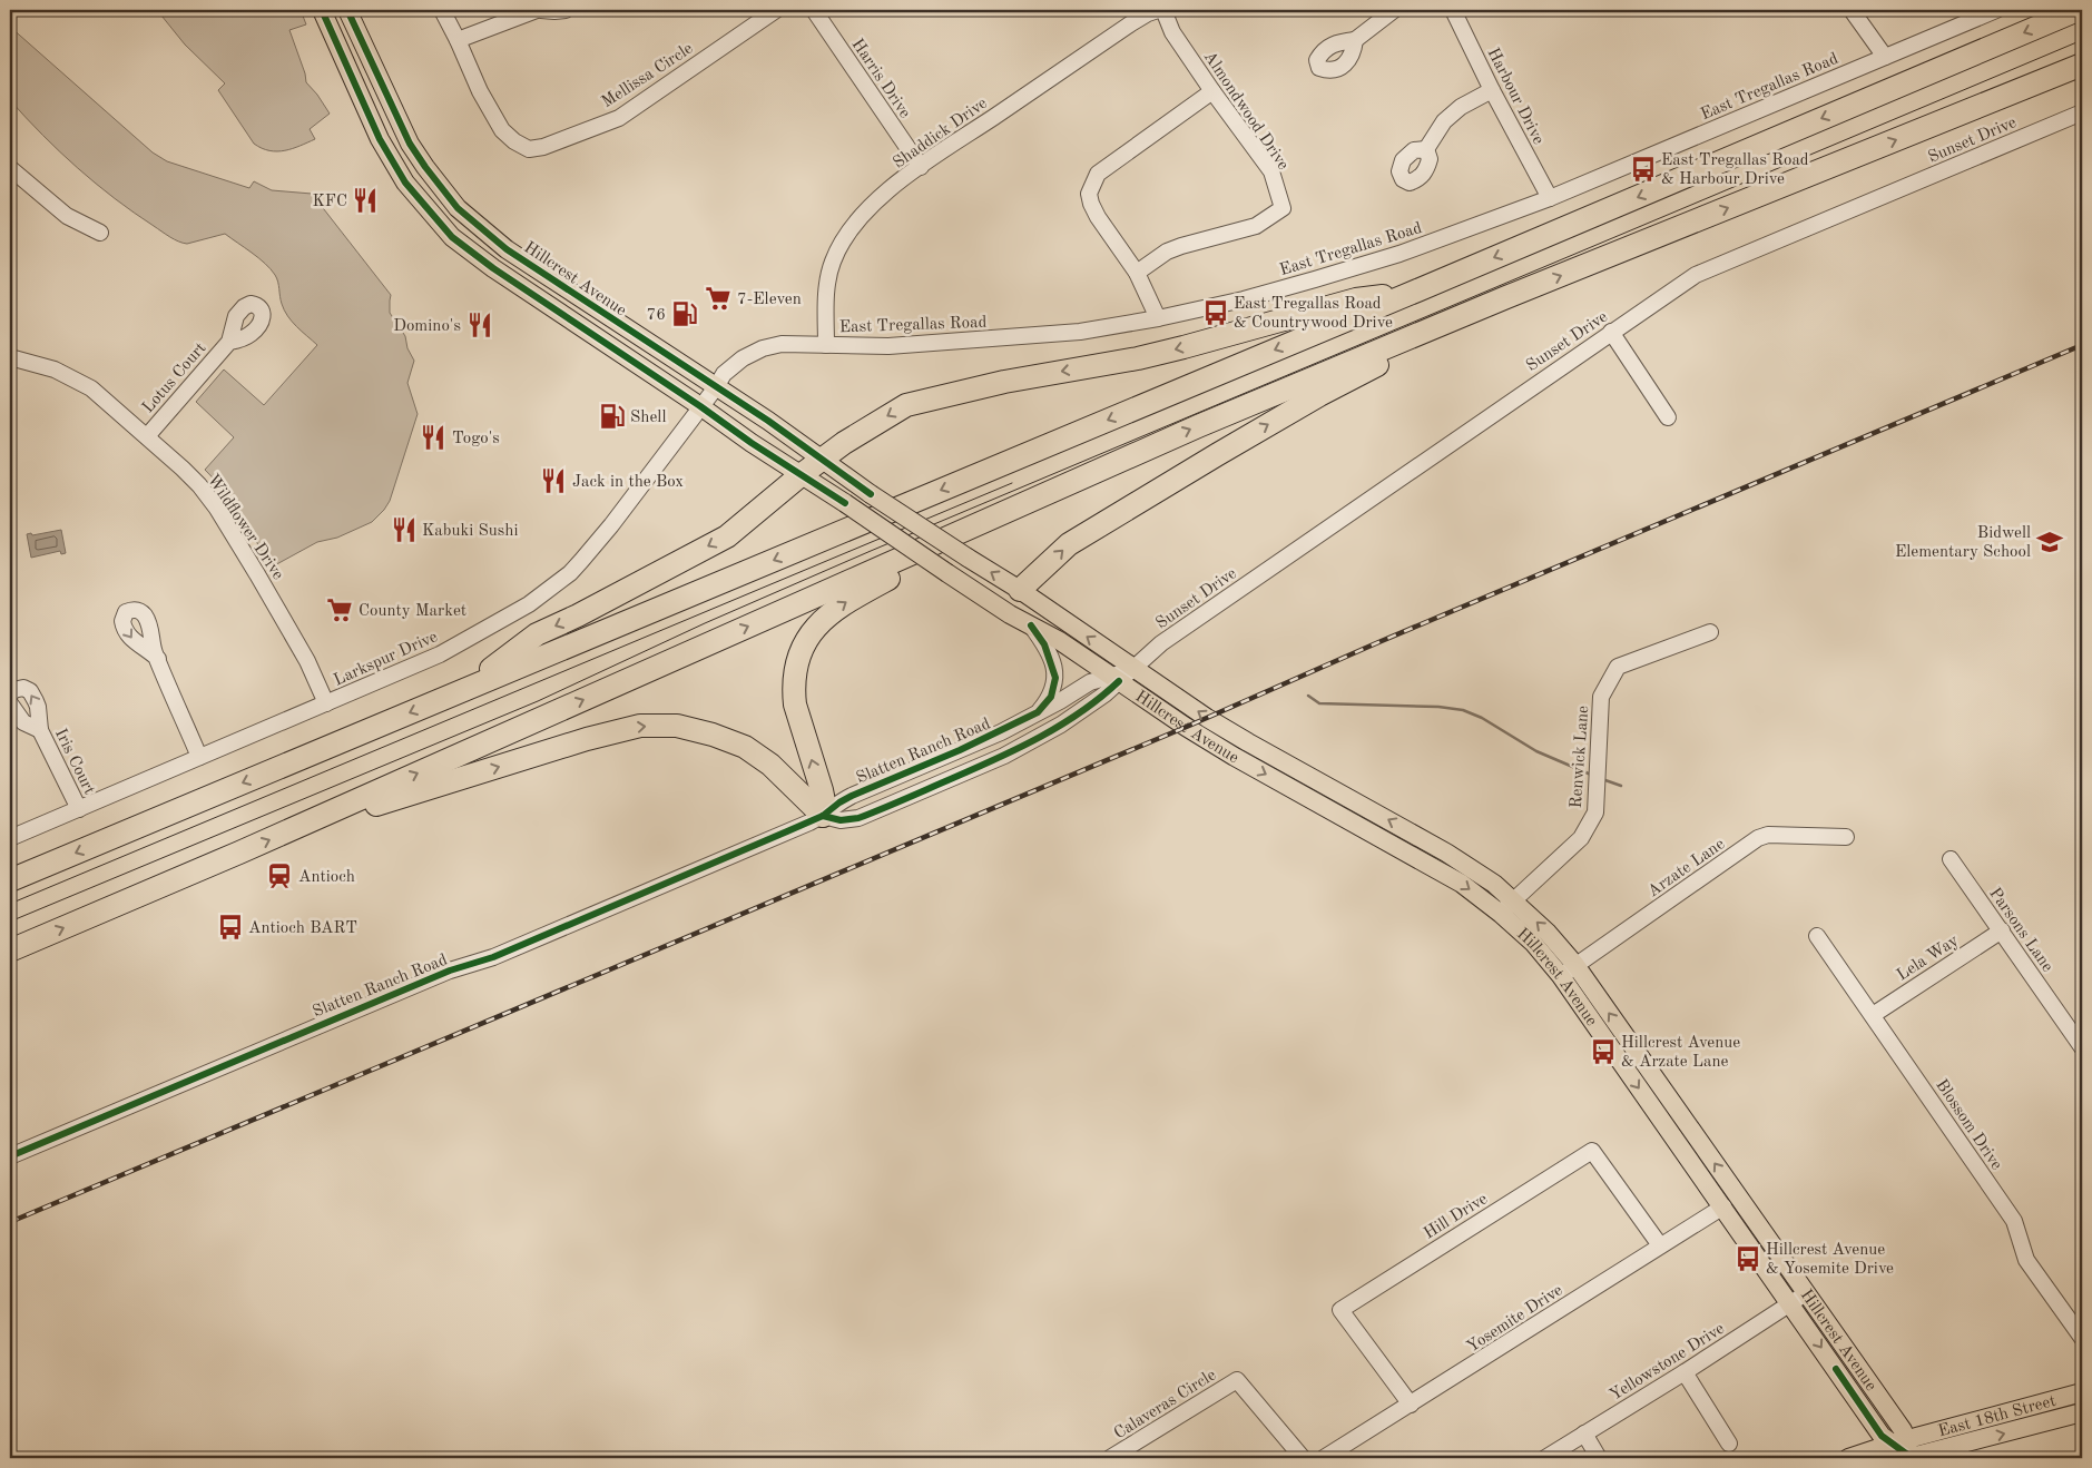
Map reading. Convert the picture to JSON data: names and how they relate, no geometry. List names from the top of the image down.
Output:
{
  "streets": {
    "main road": ["Hillcrest Avenue", "East 18th Street"],
    "street": [
      "Mellissa Circle",
      "Harris Drive",
      "East Tregallas Road",
      "Harbour Drive",
      "Almondwood Drive",
      "Shaddick Drive",
      "Sunset Drive",
      "Lotus Court",
      "Wildflower Drive",
      "Larkspur Drive",
      "Slatten Ranch Road",
      "Renwick Lane",
      "Iris Court",
      "Arzate Lane",
      "Parsons Lane",
      "Lela Way",
      "Blossom Drive",
      "Hill Drive",
      "Yosemite Drive",
      "Yellowstone Drive",
      "Calaveras Circle"
    ]
  },
  "crossings": [
    ["Harris Drive", "Shaddick Drive"],
    ["East Tregallas Road", "Harbour Drive"],
    ["East Tregallas Road", "Shaddick Drive"],
    ["East Tregallas Road", "Hillcrest Avenue"],
    ["East Tregallas Road", "Larkspur Drive"],
    ["Sunset Drive", "Hillcrest Avenue"],
    ["Sunset Drive", "Slatten Ranch Road"],
    ["Hillcrest Avenue", "Larkspur Drive"],
    ["Hillcrest Avenue", "Slatten Ranch Road"],
    ["Hillcrest Avenue", "Renwick Lane"],
    ["Hillcrest Avenue", "Arzate Lane"],
    ["Hillcrest Avenue", "Yosemite Drive"],
    ["Hillcrest Avenue", "Yellowstone Drive"],
    ["Hillcrest Avenue", "East 18th Street"],
    ["Lotus Court", "Wildflower Drive"],
    ["Wildflower Drive", "Larkspur Drive"],
    ["Larkspur Drive", "Iris Court"],
    ["Parsons Lane", "Lela Way"],
    ["Lela Way", "Blossom Drive"],
    ["Hill Drive", "Yosemite Drive"]
  ],
  "places": {
    "bus stop": [
      "East Tregallas Road & Harbour Drive",
      "East Tregallas Road & Countrywood Drive",
      "Antioch BART",
      "Hillcrest Avenue & Arzate Lane",
      "Hillcrest Avenue & Yosemite Drive"
    ],
    "restaurant": [
      "KFC",
      "Domino's",
      "Togo's",
      "Jack in the Box",
      "Kabuki Sushi"
    ],
    "supermarket": ["7-Eleven", "County Market"],
    "fuel station": ["76", "Shell"],
    "school or university": ["Bidwell Elementary School"],
    "station": ["Antioch"]
  }
}
